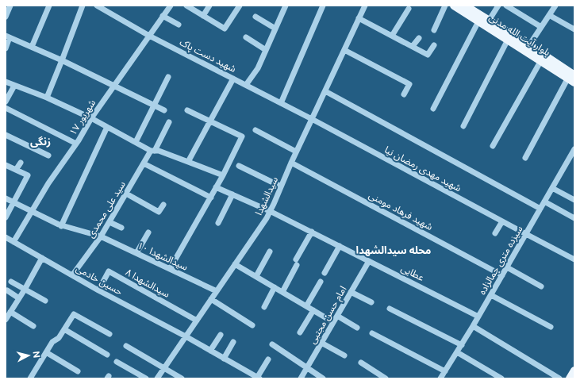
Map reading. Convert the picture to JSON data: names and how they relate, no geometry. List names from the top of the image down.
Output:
{
  "streets": {
    "main road": ["بلوار آیت الله مدنی"],
    "street": [
      "شهید دست پاک",
      "۱۷ شهریور",
      "شهید مهدی رمضان نیا",
      "سیدالشهدا",
      "سید علی محمدی",
      "شهید فرهاد مومنی",
      "سیدالشهدا ۱۰",
      "سیزده متری جمالزاده",
      "عطایی",
      "حسین خادمی",
      "سیدالشهدا ۸",
      "امام حسن مجتبی"
    ]
  },
  "crossings": [
    ["شهید دست پاک", "۱۷ شهریور"],
    ["شهید دست پاک", "شهید مهدی رمضان نیا"],
    ["شهید دست پاک", "سیدالشهدا"],
    ["۱۷ شهریور", "سیدالشهدا ۱۰"],
    ["۱۷ شهریور", "حسین خادمی"],
    ["شهید مهدی رمضان نیا", "سیدالشهدا"],
    ["شهید مهدی رمضان نیا", "سیزده متری جمالزاده"],
    ["سیدالشهدا", "شهید فرهاد مومنی"],
    ["سیدالشهدا", "سیدالشهدا ۱۰"],
    ["سیدالشهدا", "عطایی"],
    ["سیدالشهدا", "حسین خادمی"],
    ["سیدالشهدا", "سیدالشهدا ۸"],
    ["سید علی محمدی", "سیدالشهدا ۱۰"],
    ["سید علی محمدی", "حسین خادمی"],
    ["شهید فرهاد مومنی", "سیزده متری جمالزاده"],
    ["سیزده متری جمالزاده", "عطایی"],
    ["عطایی", "امام حسن مجتبی"],
    ["حسین خادمی", "سیدالشهدا ۸"]
  ],
  "districts": ["زنگی", "محله سیدالشهدا"],
  "north": "right"
}
